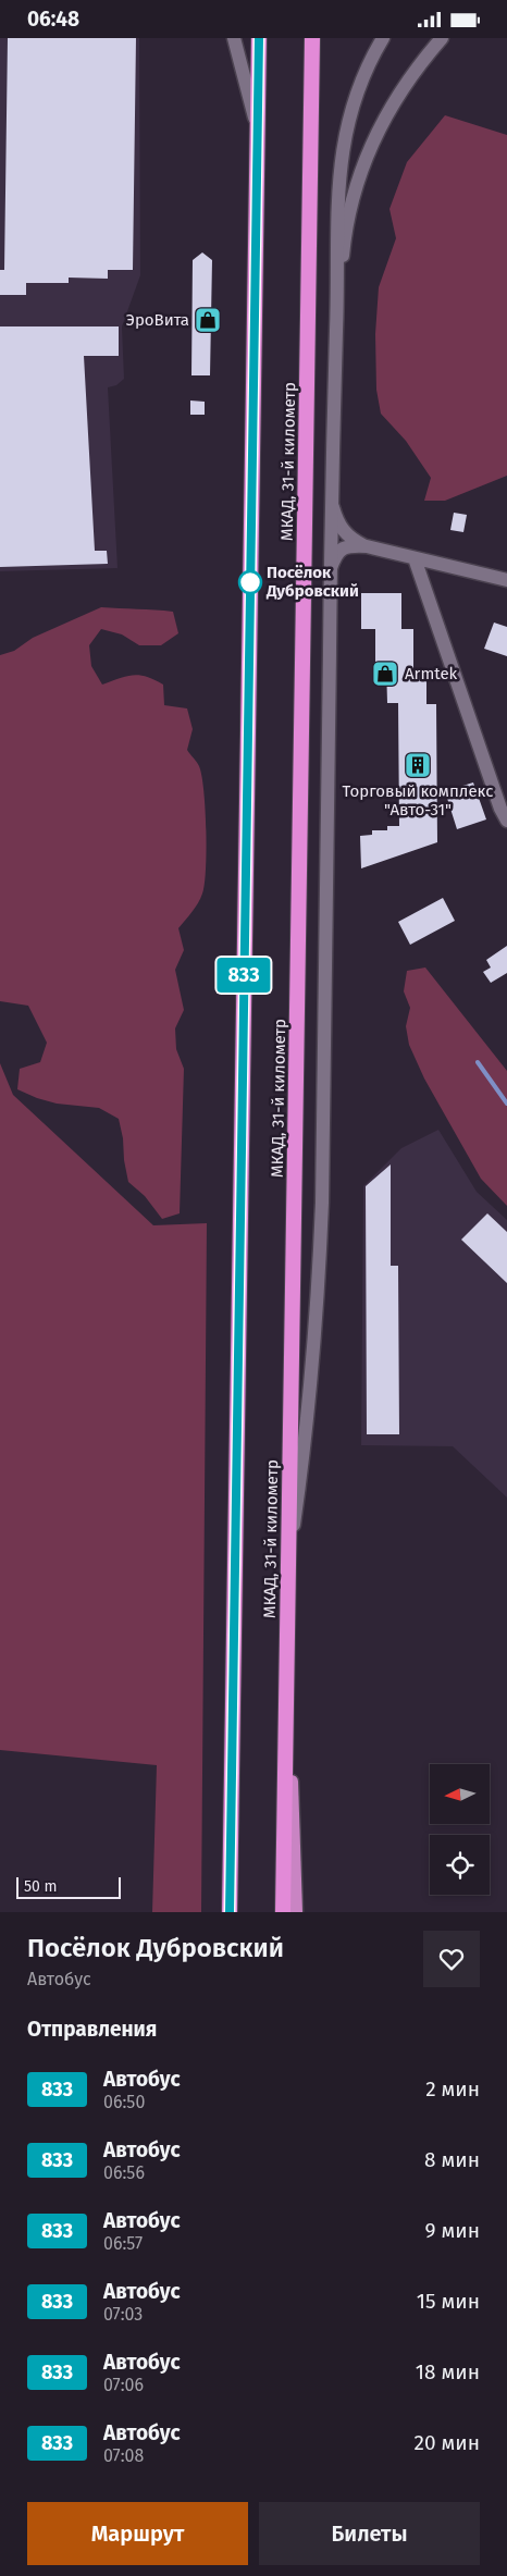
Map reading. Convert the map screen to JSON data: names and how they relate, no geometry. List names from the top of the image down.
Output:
{
  "streets": {
    "highway": ["МКАД, 31-й километр"]
  },
  "places": {
    "shop": ["ЭроВита", "Armtek"],
    "other": ["Посёлок Дубровский"],
    "building": ["Торговый комплекс \"Авто-31\""]
  },
  "lines": ["bus line 833"],
  "scale_bar": "50 m",
  "north": "left",
  "page": {
    "status": "06:48",
    "on_map": "833",
    "scale": "50 m",
    "heading": [
      ["Посёлок Дубровский", "Автобус"],
      "Отправления"
    ],
    "list": [
      {
        "mark": "833",
        "name": "Автобус",
        "note": "06:50",
        "value": "2 мин"
      },
      {
        "mark": "833",
        "name": "Автобус",
        "note": "06:56",
        "value": "8 мин"
      },
      {
        "mark": "833",
        "name": "Автобус",
        "note": "06:57",
        "value": "9 мин"
      },
      {
        "mark": "833",
        "name": "Автобус",
        "note": "07:03",
        "value": "15 мин"
      },
      {
        "mark": "833",
        "name": "Автобус",
        "note": "07:06",
        "value": "18 мин"
      },
      {
        "mark": "833",
        "name": "Автобус",
        "note": "07:08",
        "value": "20 мин"
      }
    ],
    "buttons": ["Маршрут", "Билеты"]
  }
}
